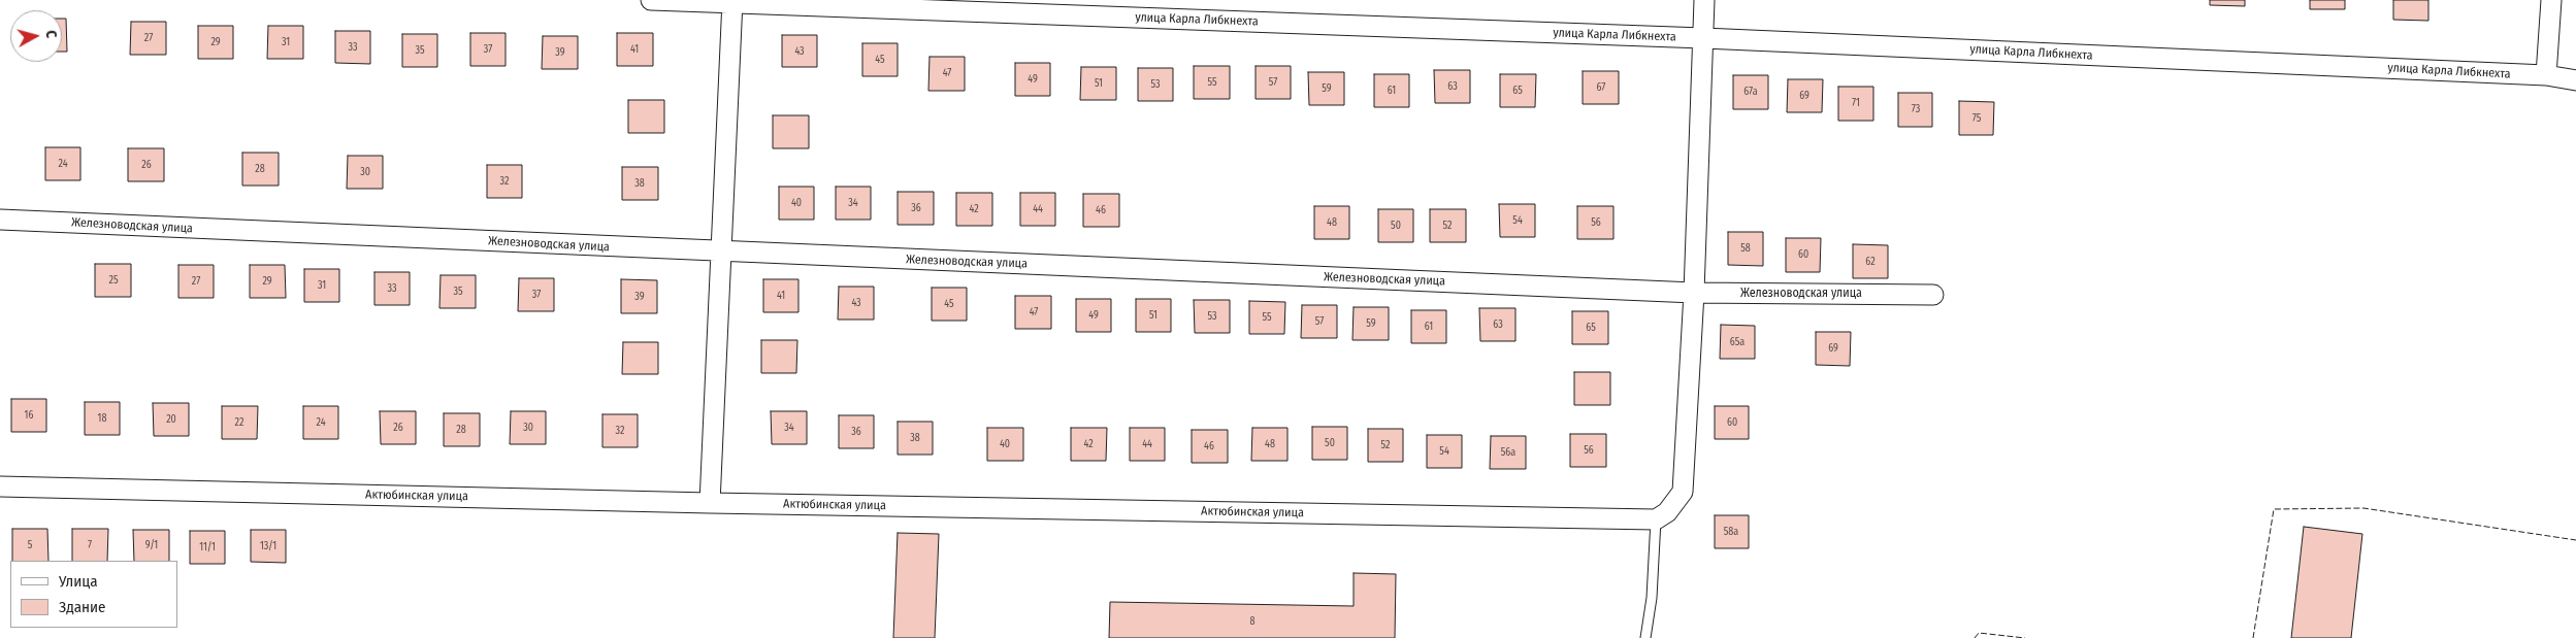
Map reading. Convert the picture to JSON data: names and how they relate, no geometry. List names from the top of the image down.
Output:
{
  "streets": {
    "street": ["улица Карла Либкнехта", "Железноводская улица", "Актюбинская улица"]
  },
  "house_numbers": [
    "27",
    "29",
    "31",
    "33",
    "37",
    "41",
    "35",
    "43",
    "39",
    "45",
    "47",
    "49",
    "55",
    "57",
    "51",
    "53",
    "63",
    "67",
    "59",
    "61",
    "65",
    "67а",
    "69",
    "71",
    "73",
    "75",
    "24",
    "26",
    "28",
    "30",
    "32",
    "38",
    "40",
    "34",
    "36",
    "42",
    "44",
    "46",
    "54",
    "48",
    "56",
    "50",
    "52",
    "58",
    "60",
    "62",
    "25",
    "27",
    "29",
    "31",
    "33",
    "35",
    "37",
    "41",
    "39",
    "43",
    "45",
    "47",
    "49",
    "51",
    "53",
    "55",
    "57",
    "59",
    "63",
    "61",
    "65",
    "65а",
    "69",
    "16",
    "18",
    "20",
    "22",
    "24",
    "60",
    "26",
    "30",
    "34",
    "28",
    "32",
    "36",
    "38",
    "50",
    "40",
    "42",
    "44",
    "48",
    "52",
    "46",
    "56",
    "54",
    "56а",
    "58а",
    "5",
    "7",
    "9/1",
    "13/1",
    "11/1",
    "8"
  ],
  "legend": ["Улица", "Здание"],
  "north": "right"
}
